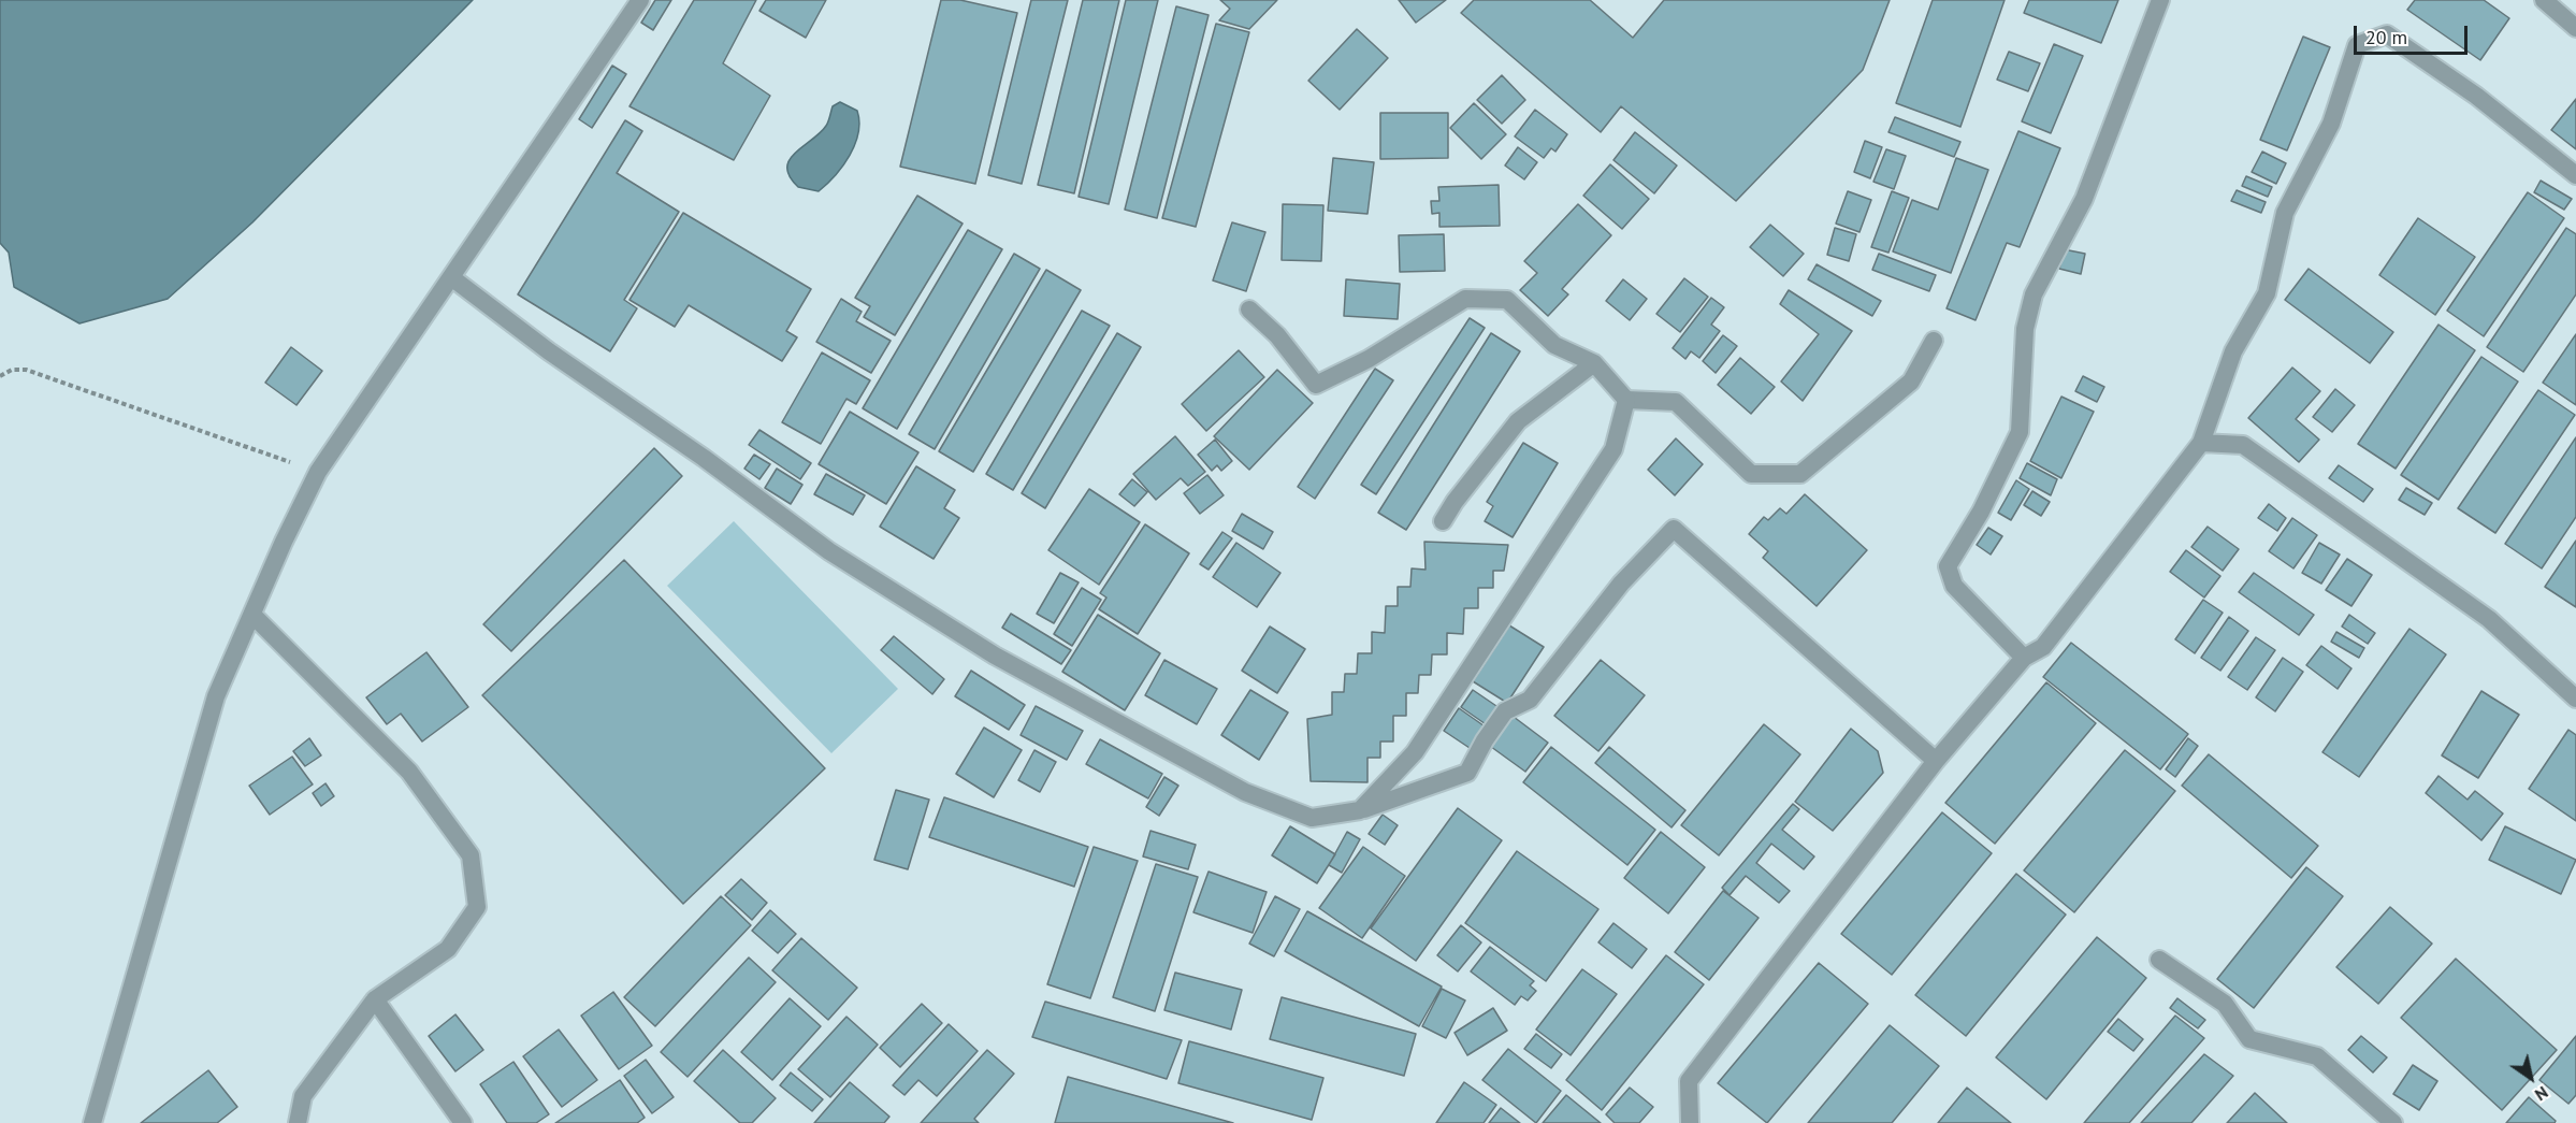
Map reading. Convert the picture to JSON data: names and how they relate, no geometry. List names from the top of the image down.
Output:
{
  "scale_bar": "20 m",
  "north": "bottom right"
}
